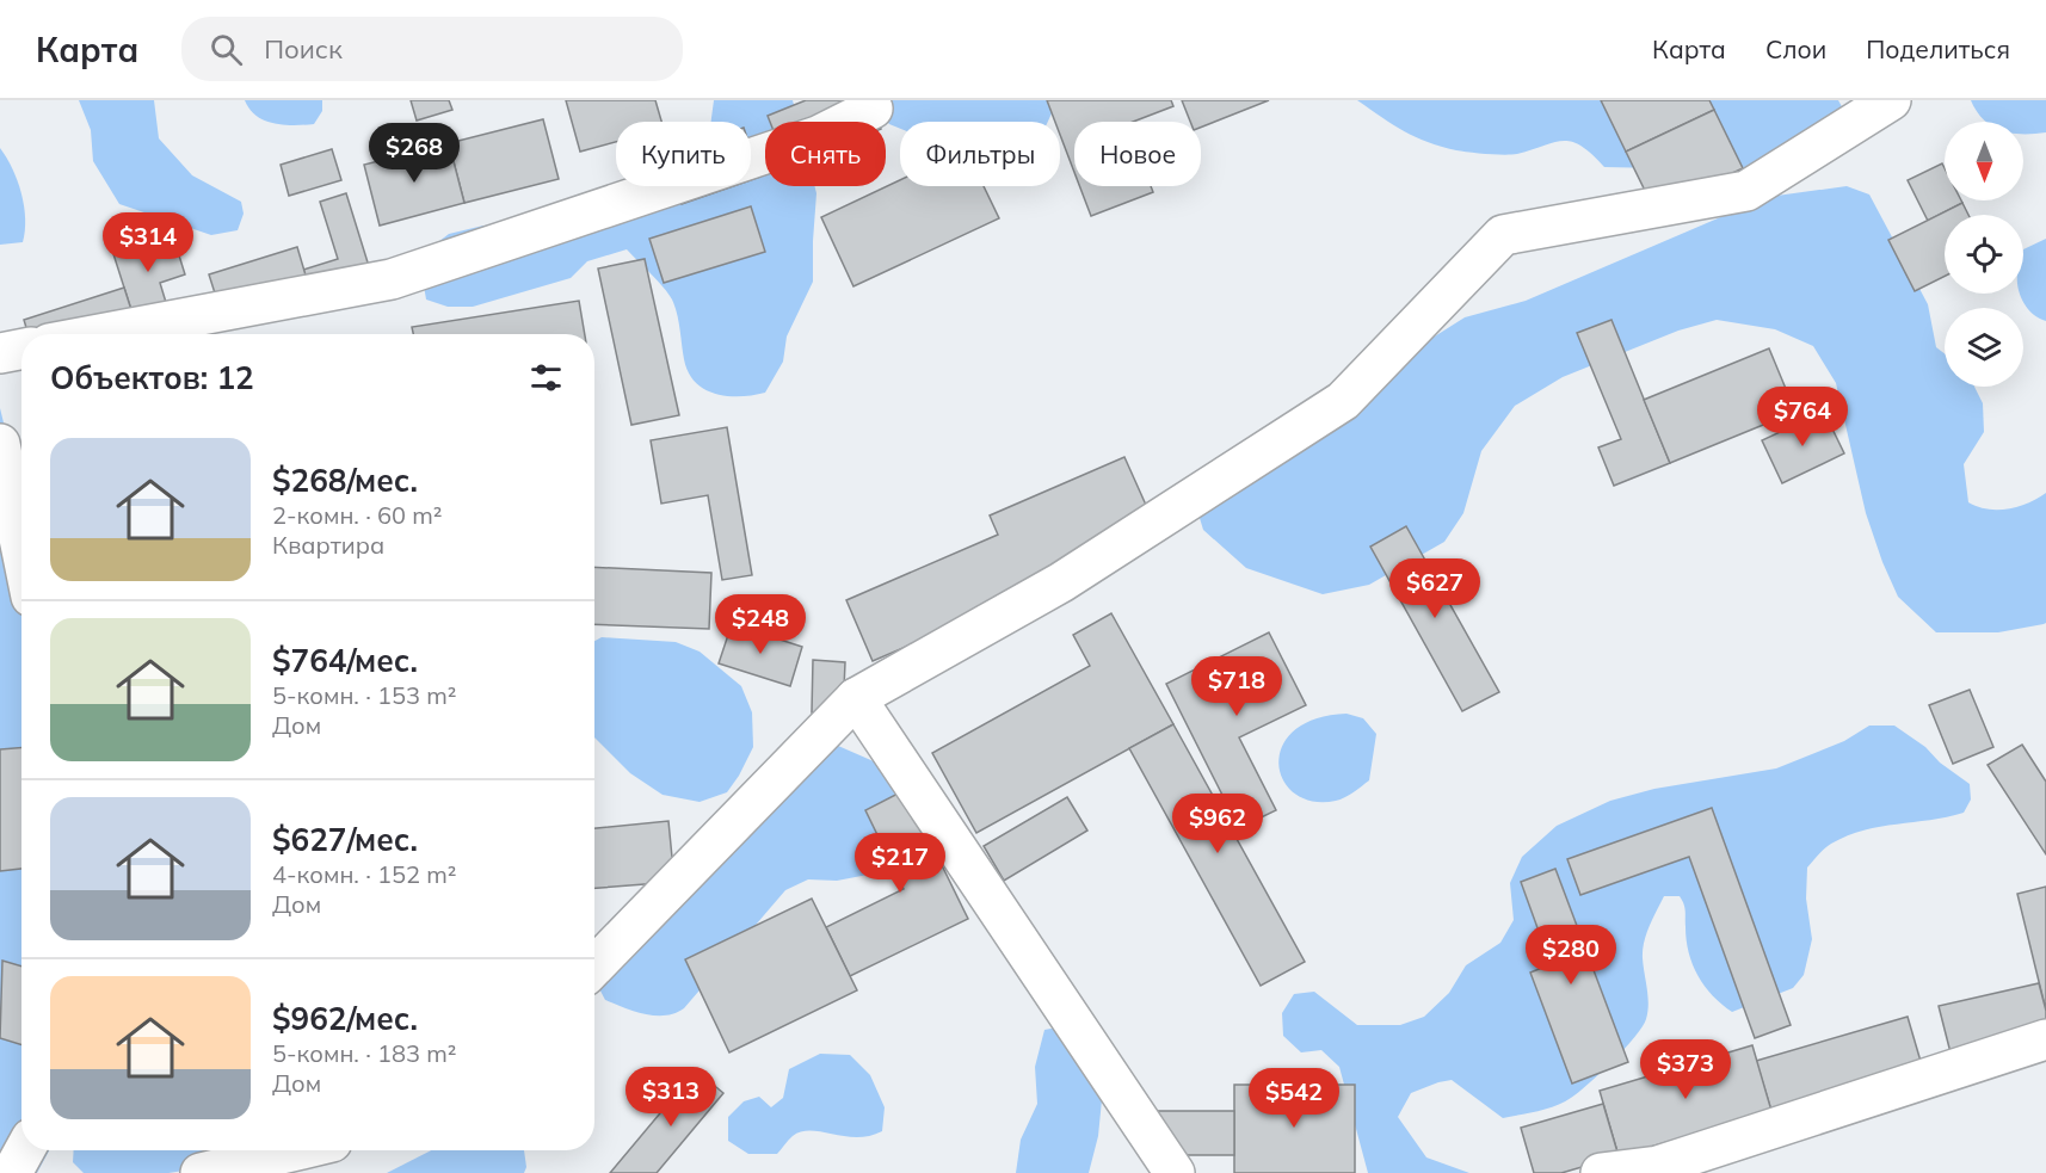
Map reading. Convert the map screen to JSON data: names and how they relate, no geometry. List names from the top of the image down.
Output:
{
  "north": "bottom",
  "page": {
    "header": "Карта",
    "search": "Поиск",
    "nav": ["Карта", "Слои", "Поделиться"],
    "chip": [
      "Купить",
      "Снять",
      "Фильтры",
      "Новое"
    ],
    "price": [
      "$268",
      "$314",
      "$764",
      "$627",
      "$248",
      "$718",
      "$962",
      "$217",
      "$280",
      "$373",
      "$313",
      "$542"
    ],
    "heading": "Объектов: 12",
    "list": [
      {
        "name": "$268/мес.",
        "note": "2-комн. · 60 m² · Квартира"
      },
      {
        "name": "$764/мес.",
        "note": "5-комн. · 153 m² · Дом"
      },
      {
        "name": "$627/мес.",
        "note": "4-комн. · 152 m² · Дом"
      },
      {
        "name": "$962/мес.",
        "note": "5-комн. · 183 m² · Дом"
      }
    ]
  }
}
